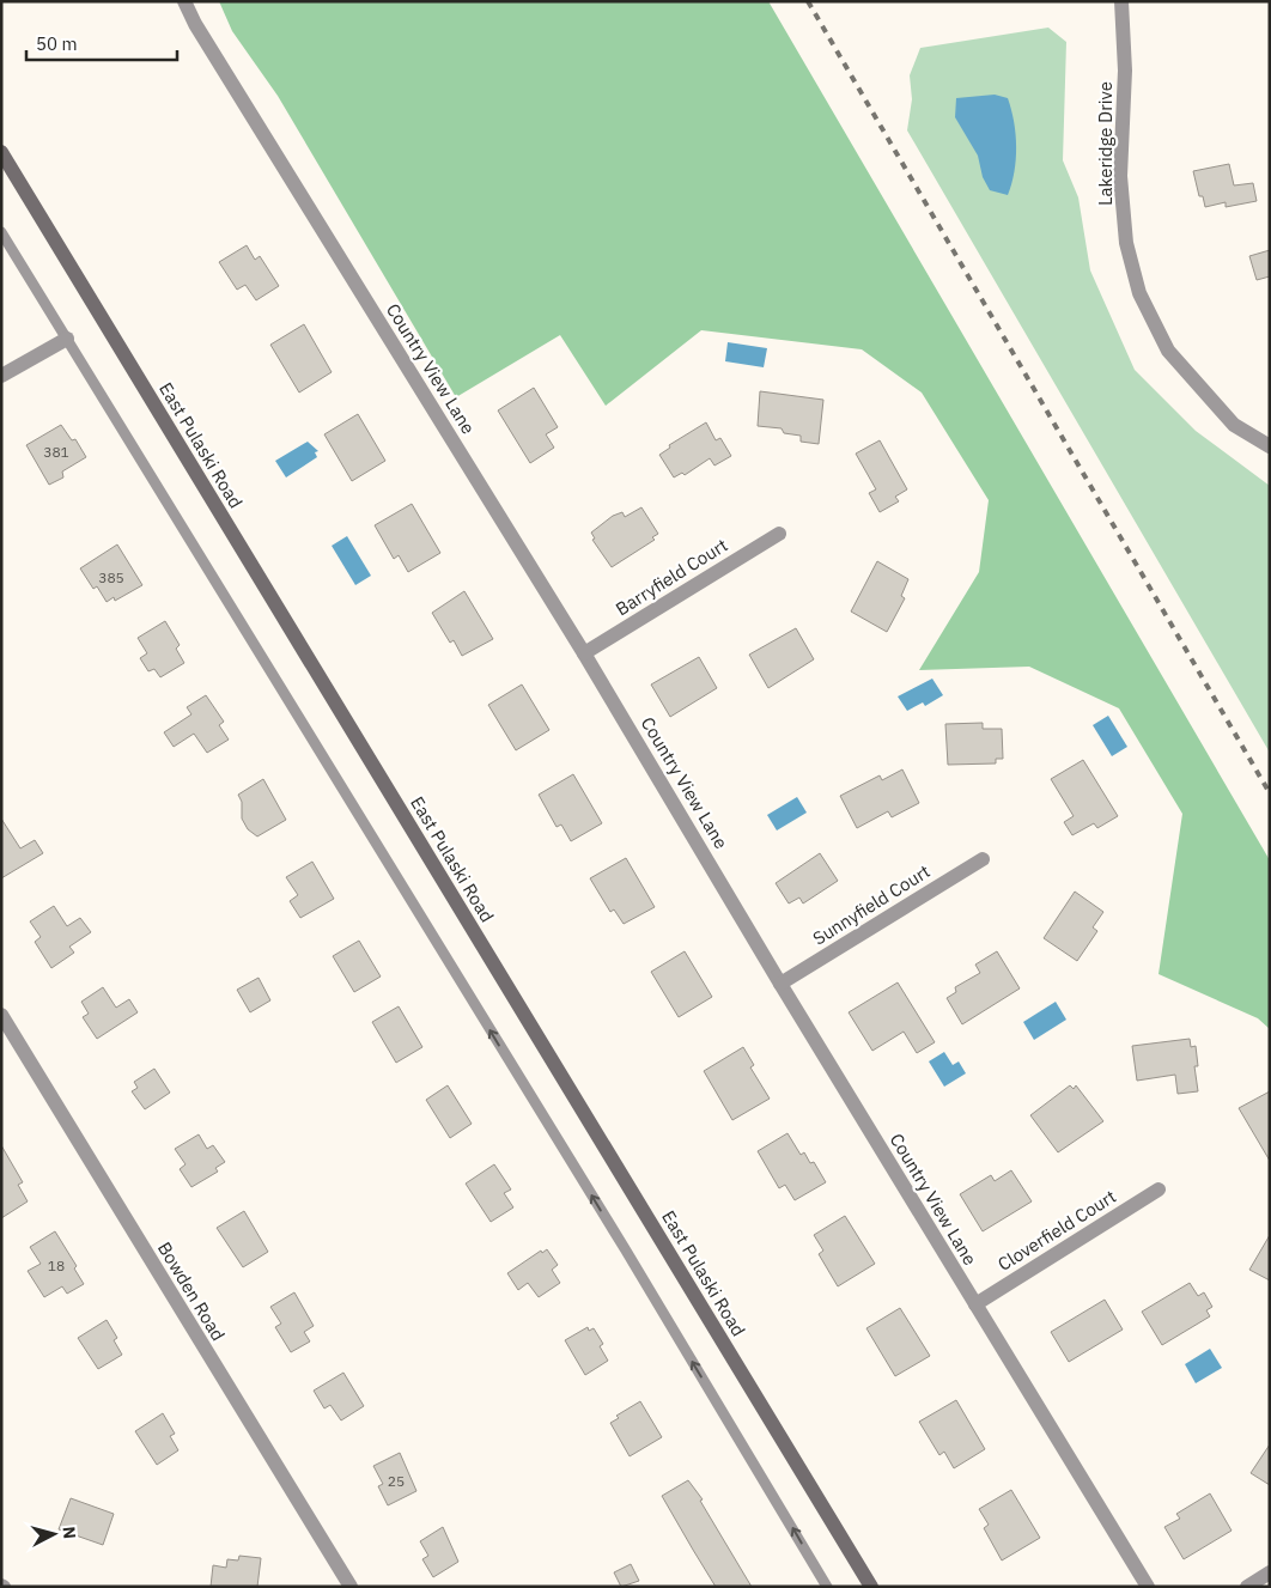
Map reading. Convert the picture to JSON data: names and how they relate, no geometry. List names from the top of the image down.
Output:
{
  "streets": {
    "main road": ["East Pulaski Road"],
    "street": [
      "Lakeridge Drive",
      "Country View Lane",
      "Barryfield Court",
      "Sunnyfield Court",
      "Cloverfield Court",
      "Bowden Road"
    ]
  },
  "crossings": [
    ["Country View Lane", "Barryfield Court"],
    ["Country View Lane", "Sunnyfield Court"],
    ["Country View Lane", "Cloverfield Court"]
  ],
  "house_numbers": [
    "381",
    "385",
    "18",
    "25"
  ],
  "scale_bar": "50 m",
  "north": "right"
}
